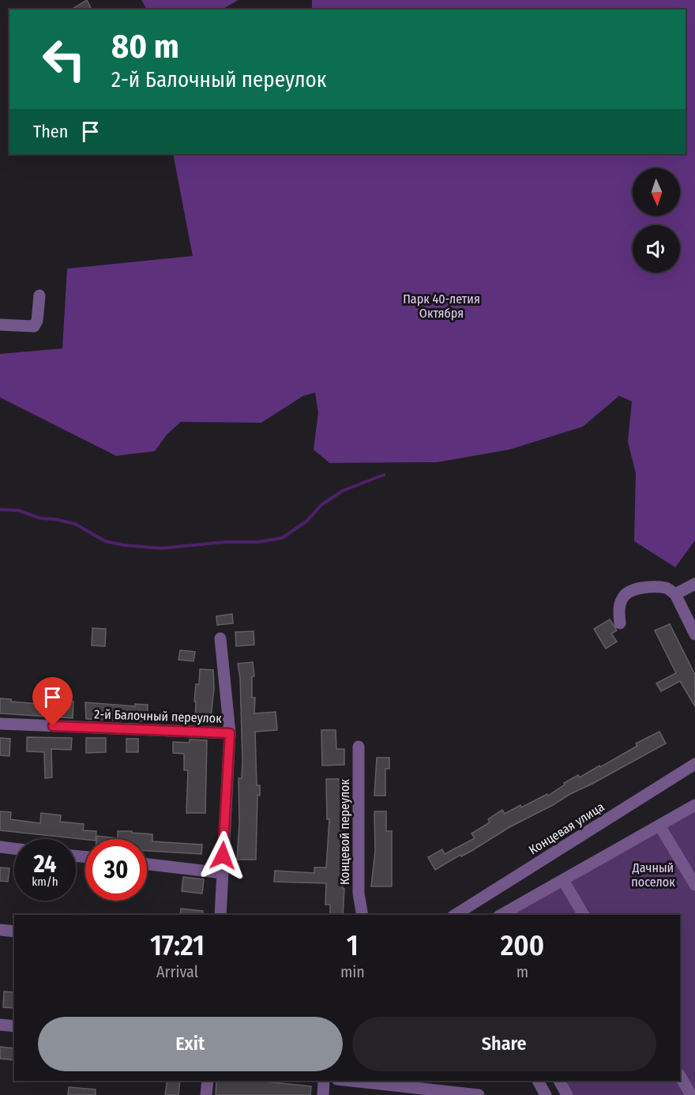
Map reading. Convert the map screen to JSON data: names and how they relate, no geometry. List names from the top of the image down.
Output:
{
  "streets": {
    "street": ["2-й Балочный переулок", "Концевая улица", "Концевой переулок"]
  },
  "parks": ["Парк 40-летия Октября", "Дачный поселок"],
  "north": "bottom",
  "page": {
    "turn": ["80 m", "2-й Балочный переулок"],
    "then": "Then",
    "speed": "24 km/h",
    "limit": "30",
    "eta": [
      "17:21",
      "Arrival",
      "1",
      "min",
      "200",
      "m"
    ],
    "buttons": ["Exit", "Share"]
  }
}
